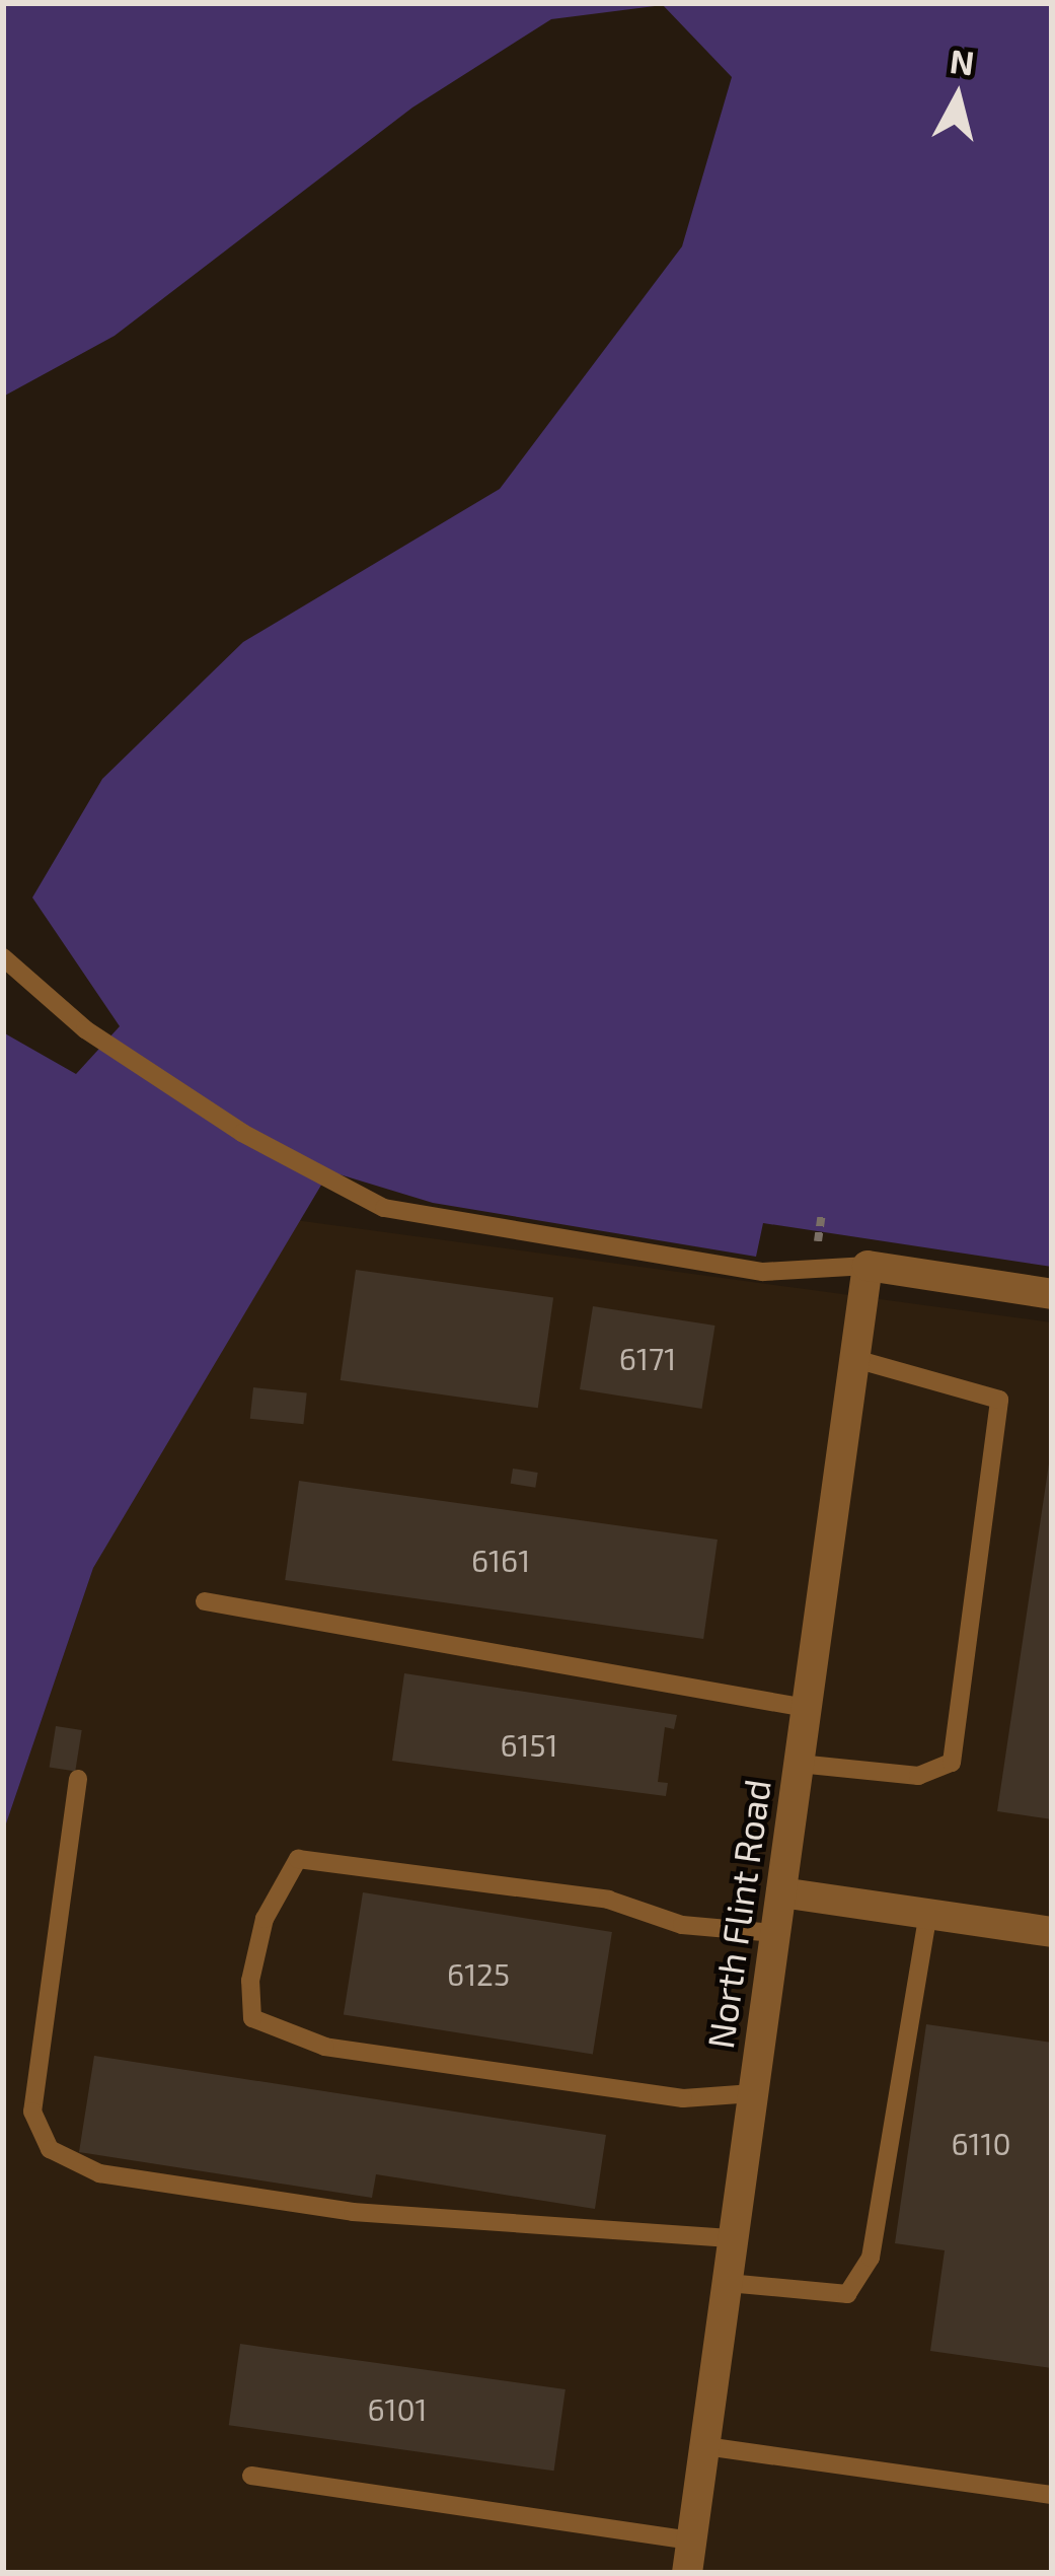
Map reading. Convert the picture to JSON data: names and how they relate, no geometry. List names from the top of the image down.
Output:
{
  "streets": {
    "street": ["North Flint Road"]
  },
  "house_numbers": [
    "6171",
    "6161",
    "6151",
    "6125",
    "6110",
    "6101"
  ],
  "north": "top"
}
